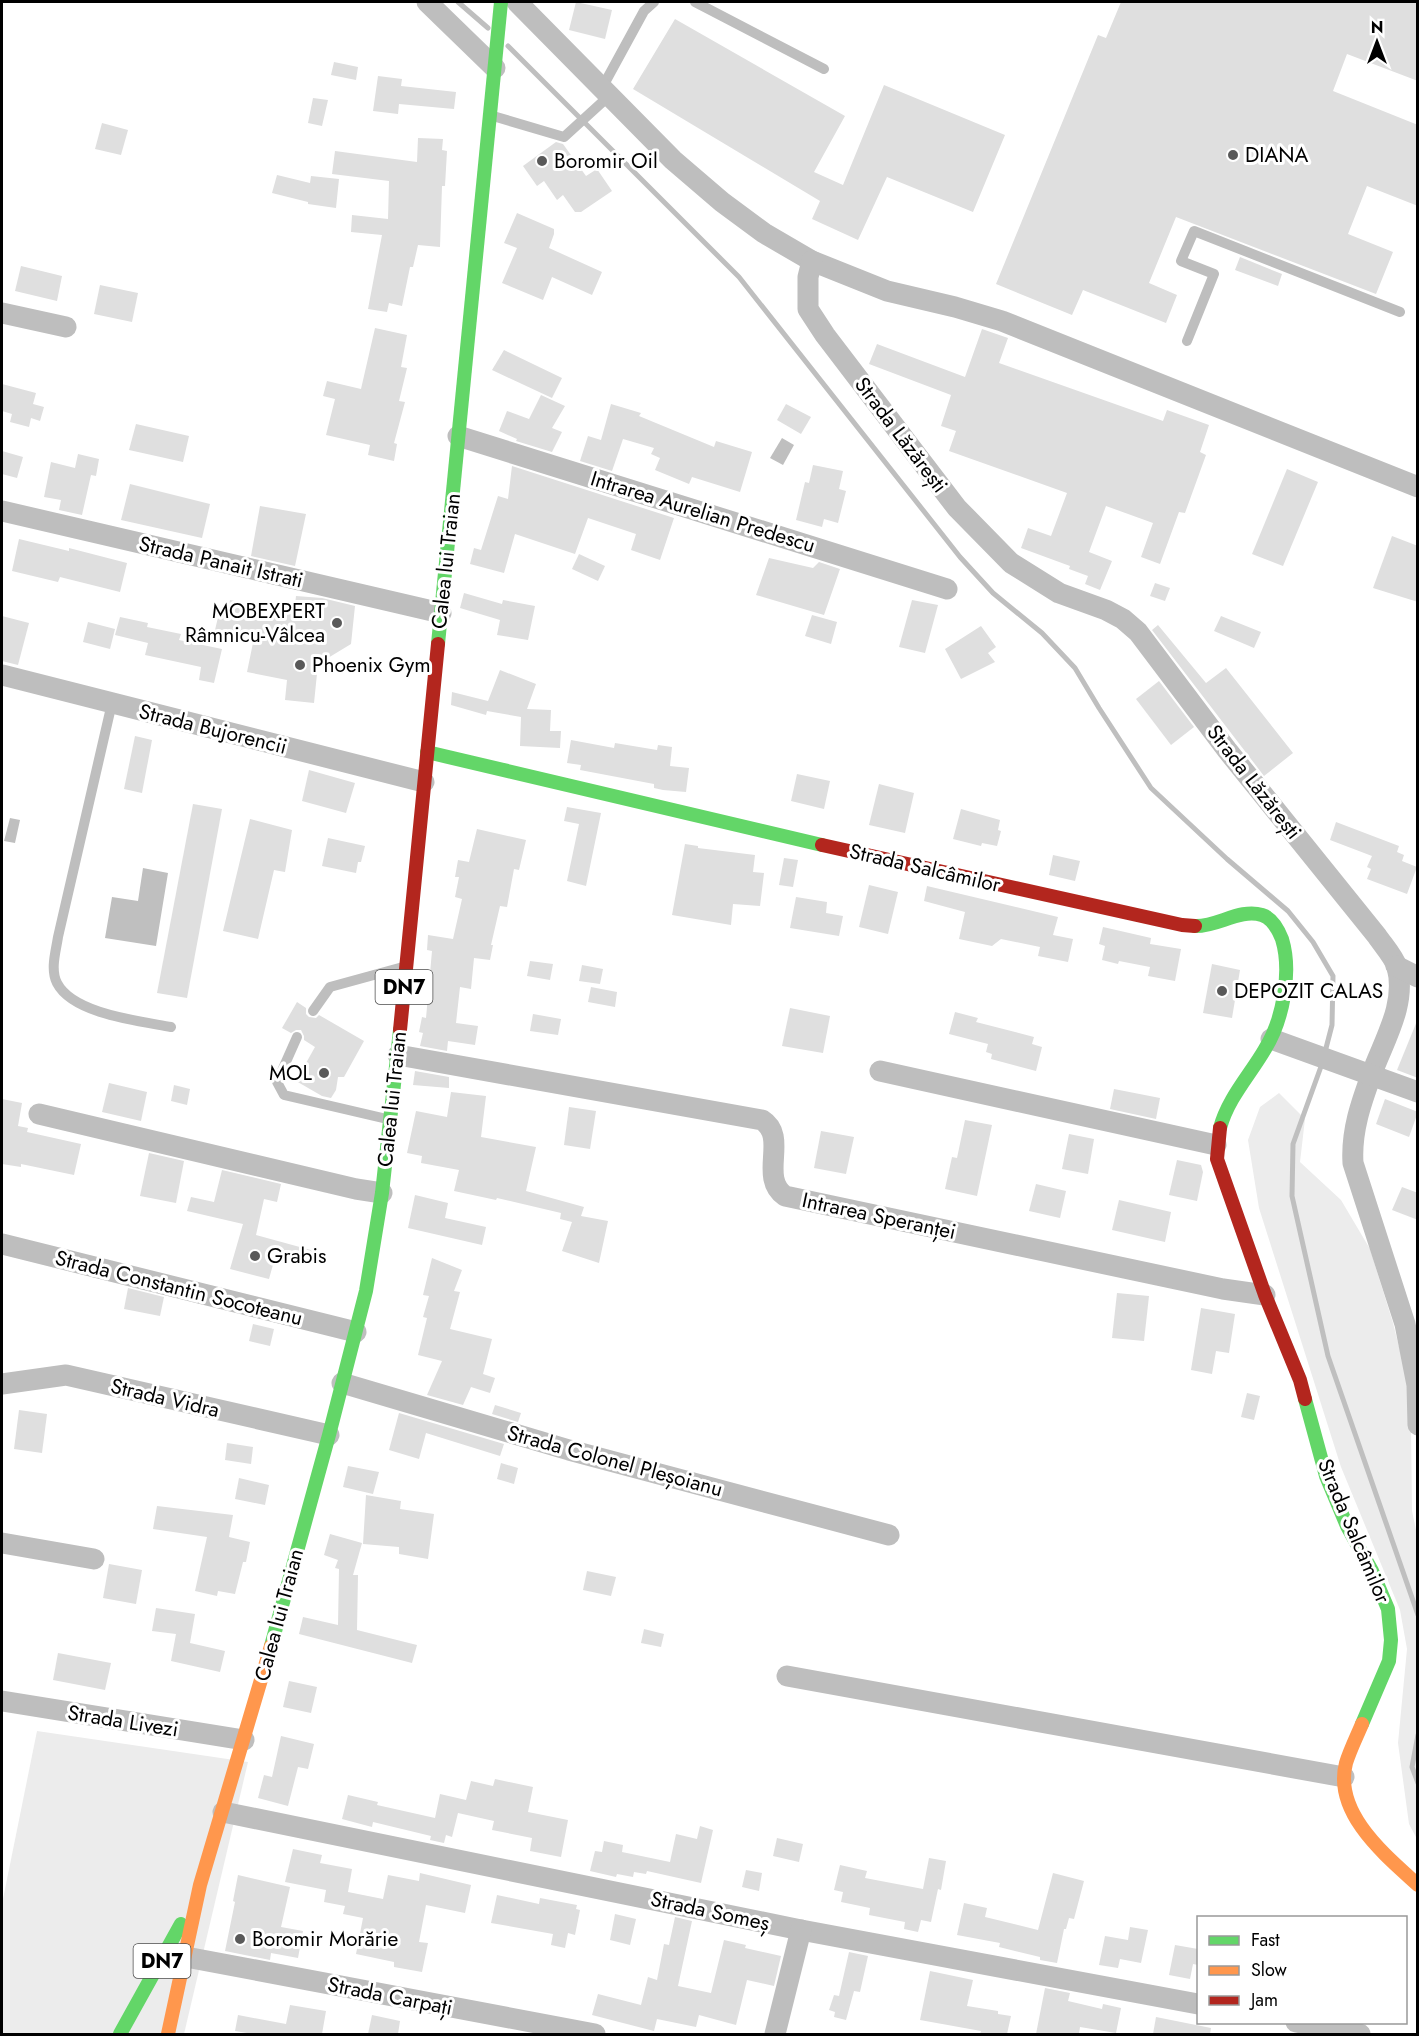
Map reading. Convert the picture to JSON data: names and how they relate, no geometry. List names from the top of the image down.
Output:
{
  "streets": {
    "main road": ["Calea lui Traian", "Strada Salcâmilor", "DN7"],
    "street": [
      "Strada Lăzărești",
      "Intrarea Aurelian Predescu",
      "Strada Panait Istrati",
      "Strada Bujorencii",
      "Intrarea Speranței",
      "Strada Constantin Socoteanu",
      "Strada Vidra",
      "Strada Colonel Pleșoianu",
      "Strada Livezi",
      "Strada Someș",
      "Strada Carpați"
    ]
  },
  "crossings": [
    ["Intrarea Aurelian Predescu", "Calea lui Traian"],
    ["Calea lui Traian", "Strada Panait Istrati"],
    ["Calea lui Traian", "Strada Bujorencii"],
    ["Calea lui Traian", "Strada Salcâmilor"],
    ["Calea lui Traian", "DN7"],
    ["Calea lui Traian", "Intrarea Speranței"],
    ["Calea lui Traian", "Strada Constantin Socoteanu"],
    ["Calea lui Traian", "Strada Vidra"],
    ["Calea lui Traian", "Strada Colonel Pleșoianu"],
    ["Calea lui Traian", "Strada Livezi"],
    ["Calea lui Traian", "Strada Someș"],
    ["Calea lui Traian", "Strada Carpați"],
    ["Strada Salcâmilor", "Intrarea Speranței"]
  ],
  "places": [
    "DIANA",
    "Boromir Oil",
    "MOBEXPERT Râmnicu-Vâlcea",
    "Phoenix Gym",
    "DEPOZIT CALAS",
    "MOL",
    "Grabis",
    "Boromir Morărie"
  ],
  "legend": ["Fast", "Slow", "Jam"],
  "north": "top"
}
